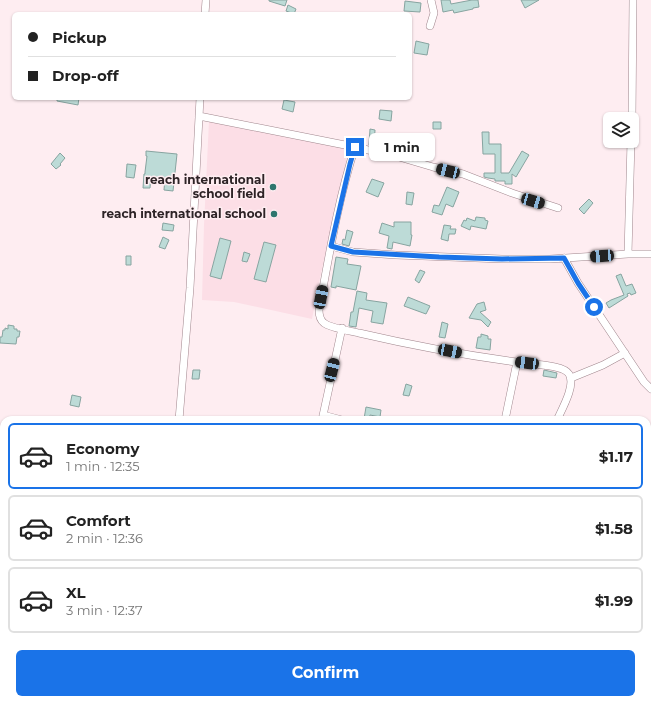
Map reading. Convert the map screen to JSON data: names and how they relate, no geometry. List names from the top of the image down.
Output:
{
  "places": ["reach international school field", "reach international school"],
  "page": {
    "banner": ["Pickup", "Drop-off"],
    "bubble": "1 min",
    "list": [
      {
        "name": "Economy",
        "note": "1 min · 12:35",
        "value": "$1.17"
      },
      {
        "name": "Comfort",
        "note": "2 min · 12:36",
        "value": "$1.58"
      },
      {
        "name": "XL",
        "note": "3 min · 12:37",
        "value": "$1.99"
      }
    ],
    "buttons": "Confirm"
  }
}
